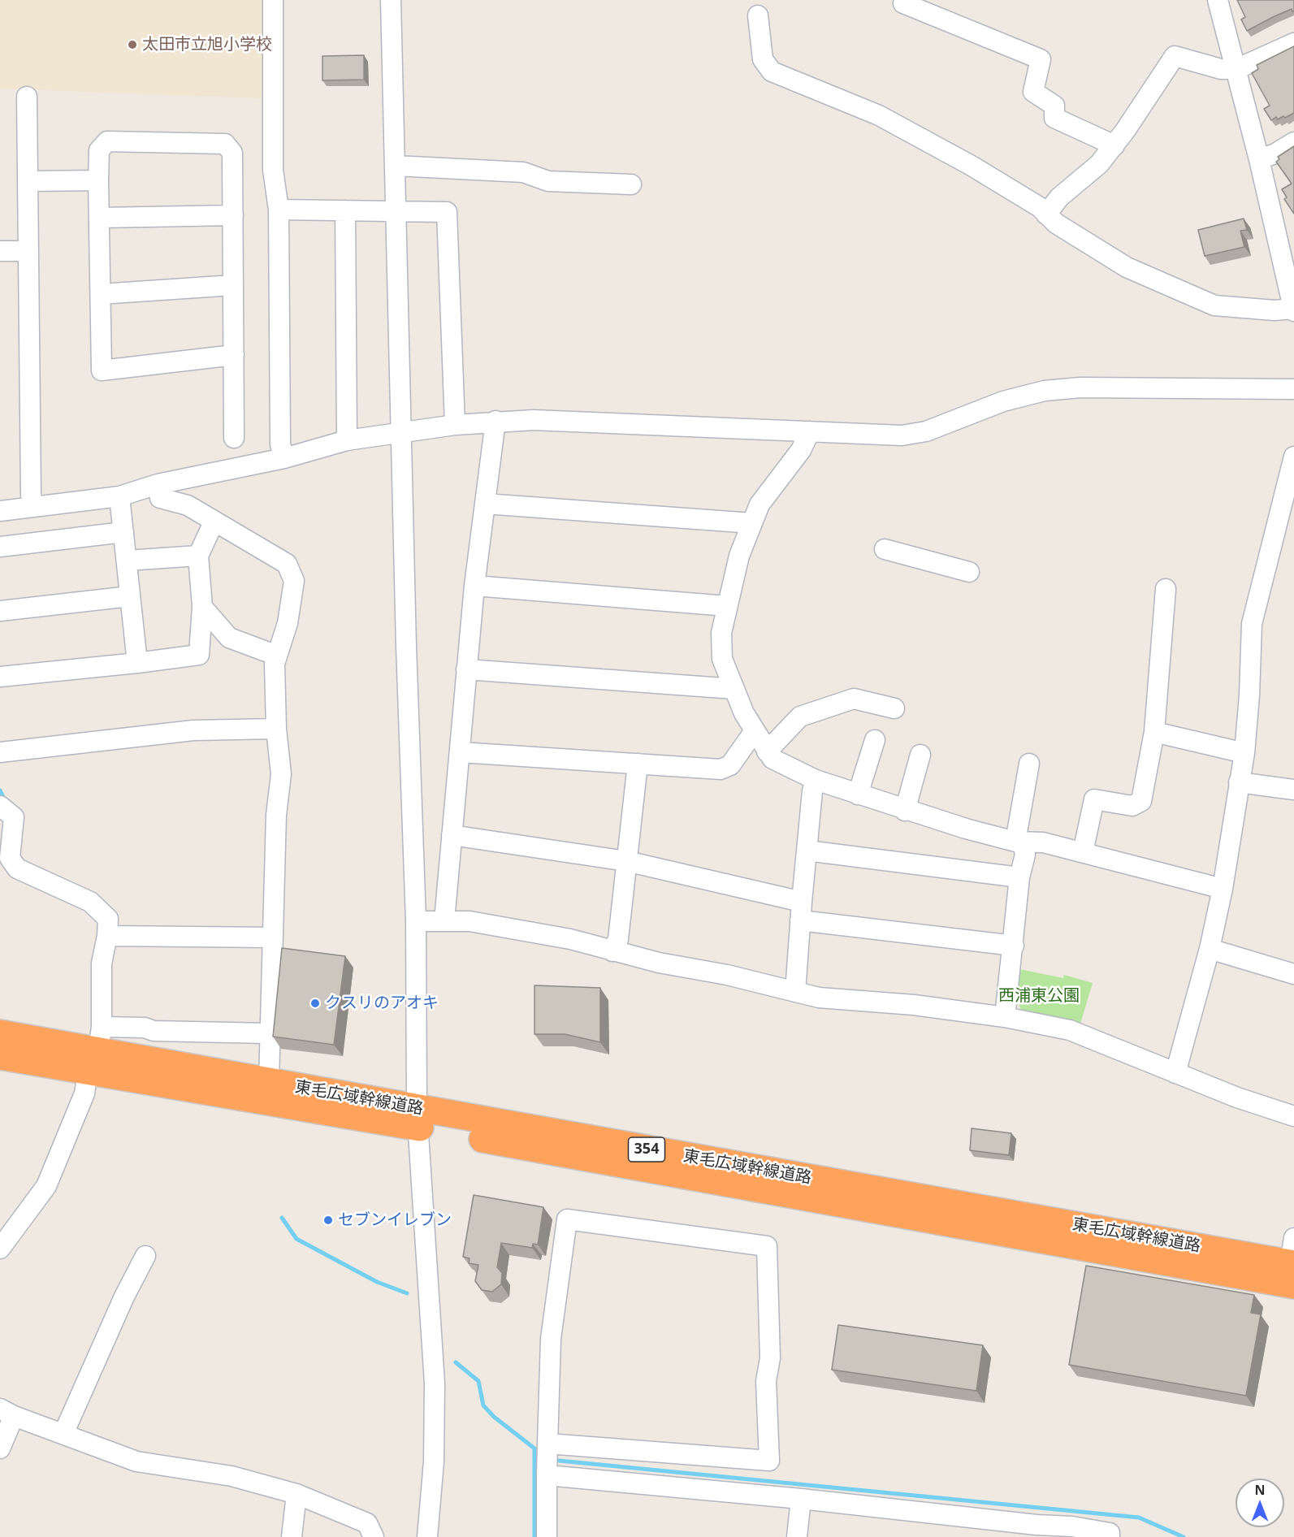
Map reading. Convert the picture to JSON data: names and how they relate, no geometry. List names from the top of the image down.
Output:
{
  "streets": {
    "highway": ["東毛広域幹線道路", "354"]
  },
  "parks": ["西浦東公園"],
  "places": ["太田市立旭小学校", "クスリのアオキ", "セブンイレブン"],
  "north": "top"
}
